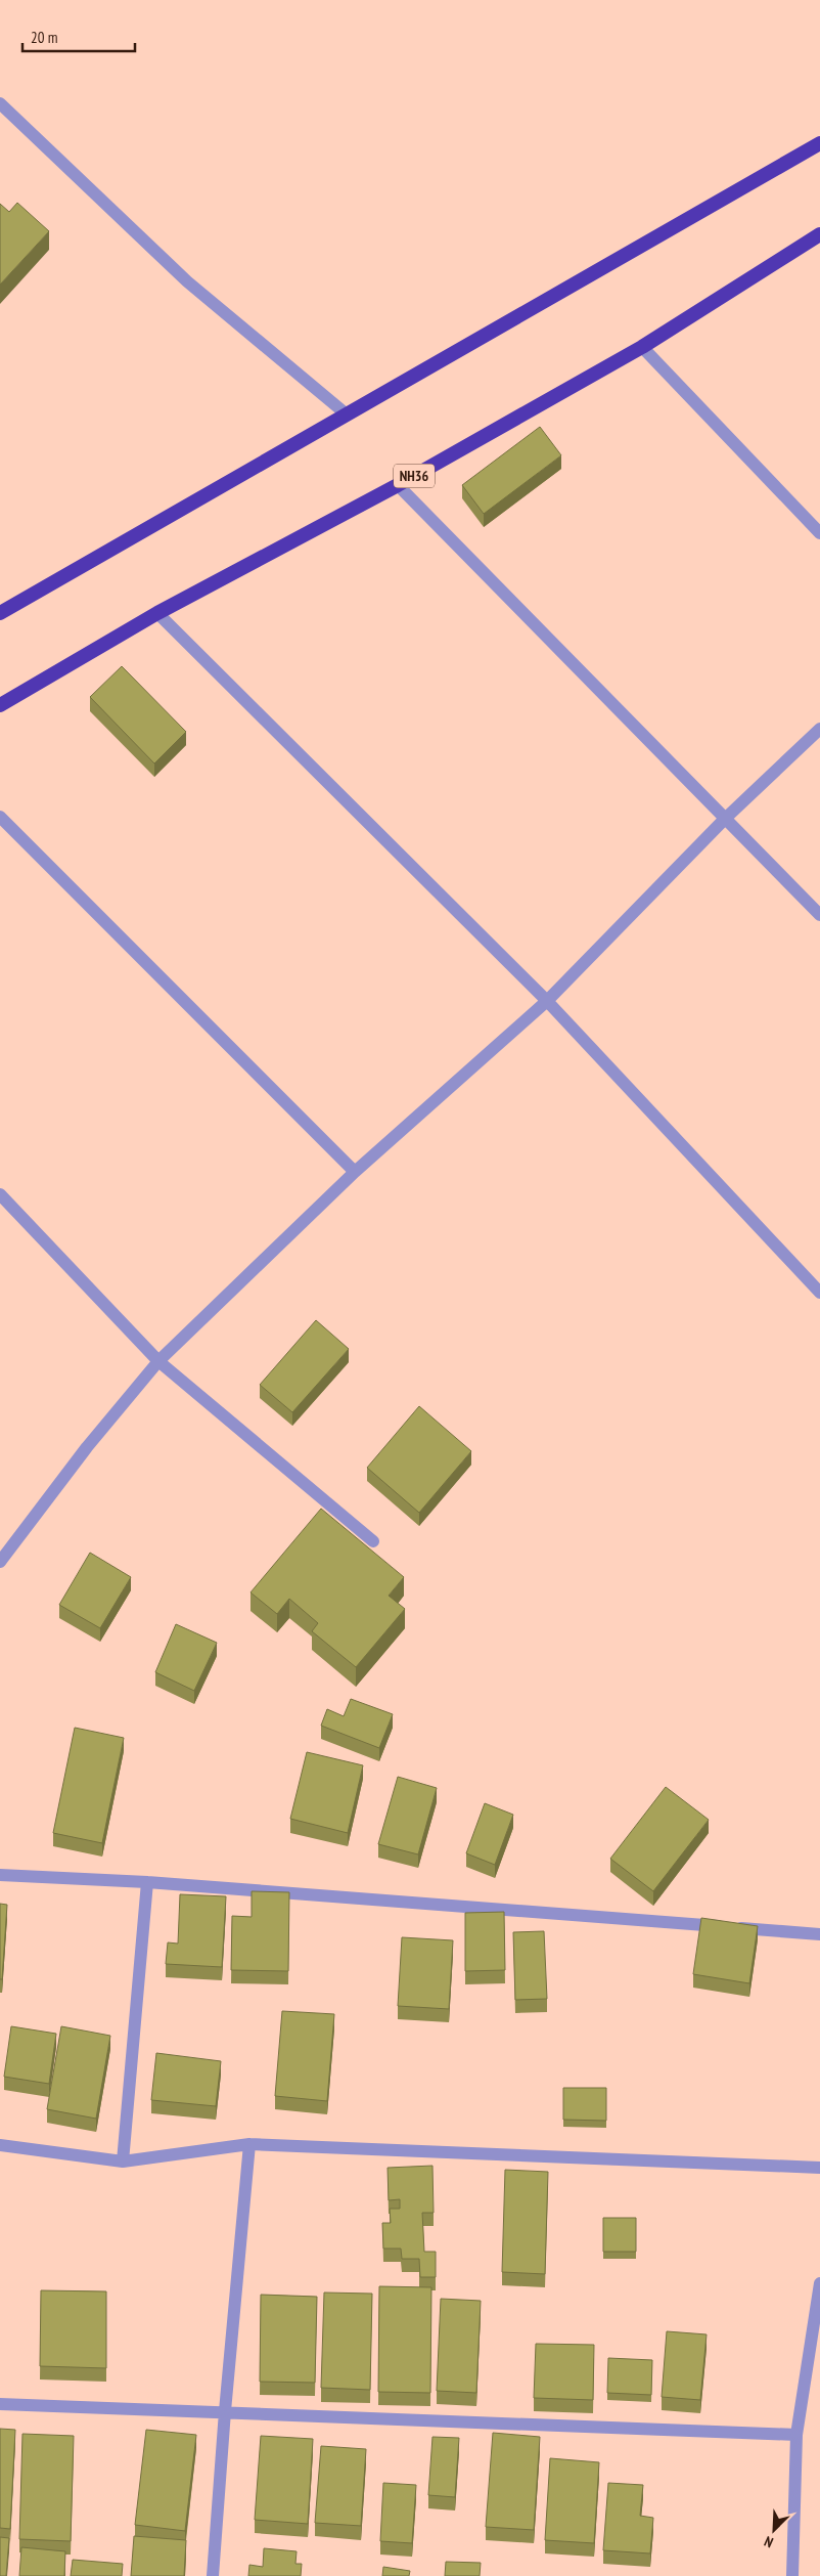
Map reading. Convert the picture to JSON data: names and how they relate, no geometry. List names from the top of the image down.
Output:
{
  "streets": {
    "highway": ["NH36"]
  },
  "scale_bar": "20 m",
  "north": "bottom left"
}
